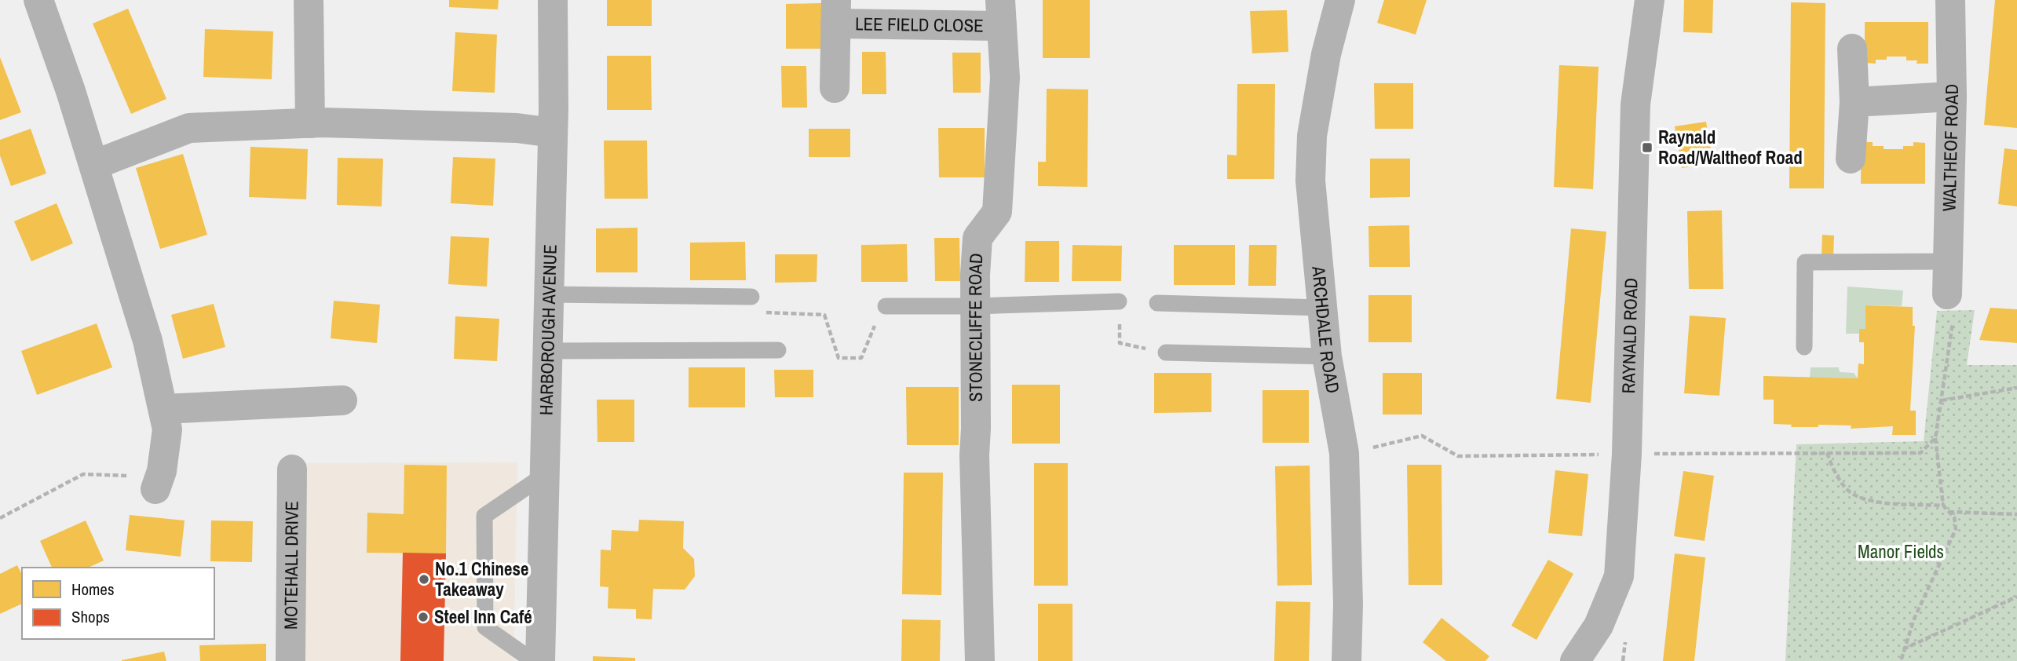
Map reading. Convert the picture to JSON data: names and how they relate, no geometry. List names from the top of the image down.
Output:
{
  "streets": {
    "street": [
      "LEE FIELD CLOSE",
      "WALTHEOF ROAD",
      "STONECLIFFE ROAD",
      "ARCHDALE ROAD",
      "HARBOROUGH AVENUE",
      "RAYNALD ROAD",
      "MOTEHALL DRIVE"
    ]
  },
  "crossings": [
    ["LEE FIELD CLOSE", "STONECLIFFE ROAD"]
  ],
  "parks": ["Manor Fields"],
  "places": {
    "transit": ["Raynald Road/Waltheof Road"],
    "other": ["No.1 Chinese Takeaway", "Steel Inn Café"]
  },
  "legend": ["Homes", "Shops"]
}
